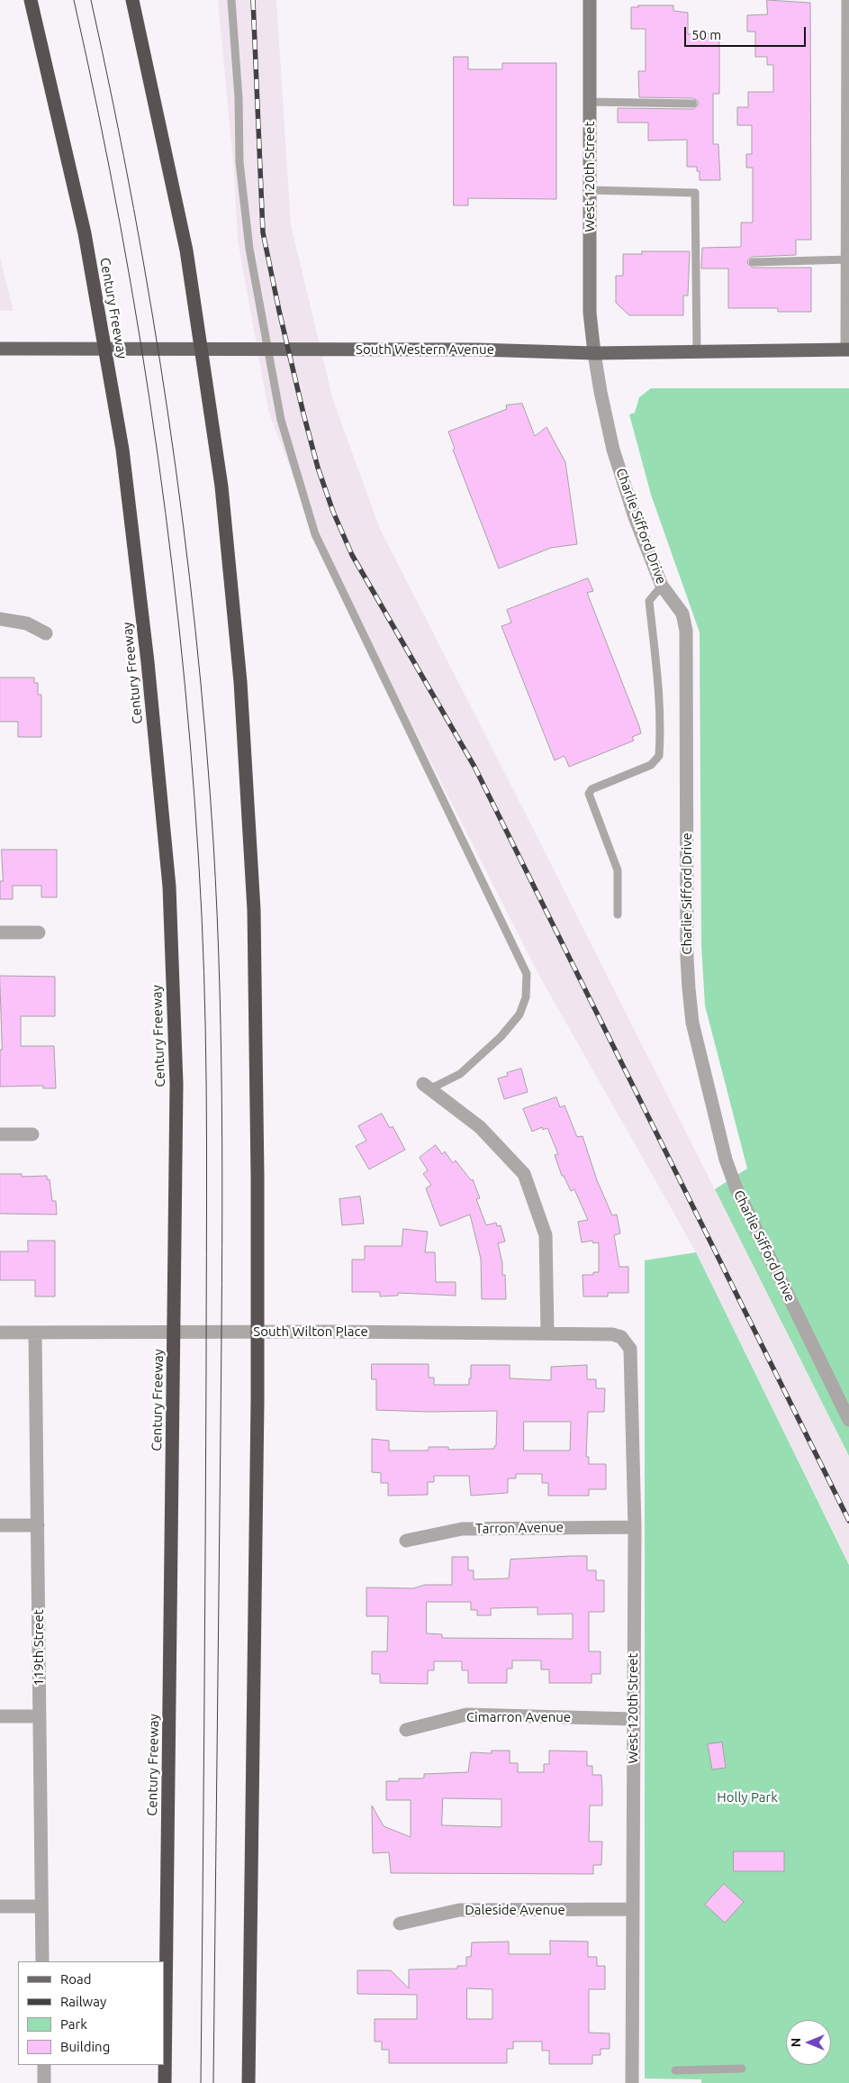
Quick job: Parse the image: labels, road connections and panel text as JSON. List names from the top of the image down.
{
  "streets": {
    "highway": ["Century Freeway"],
    "main road": ["South Western Avenue"],
    "street": [
      "West 120th Street",
      "Charlie Sifford Drive",
      "South Wilton Place",
      "Tarron Avenue",
      "119th Street",
      "Cimarron Avenue",
      "Daleside Avenue"
    ]
  },
  "crossings": [
    ["West 120th Street", "South Western Avenue"],
    ["West 120th Street", "Charlie Sifford Drive"],
    ["West 120th Street", "South Wilton Place"],
    ["West 120th Street", "Tarron Avenue"],
    ["West 120th Street", "Cimarron Avenue"],
    ["West 120th Street", "Daleside Avenue"],
    ["South Western Avenue", "Charlie Sifford Drive"],
    ["South Wilton Place", "119th Street"]
  ],
  "parks": ["Holly Park"],
  "legend": [
    "Road",
    "Railway",
    "Park",
    "Building"
  ],
  "scale_bar": "50 m",
  "north": "left"
}
